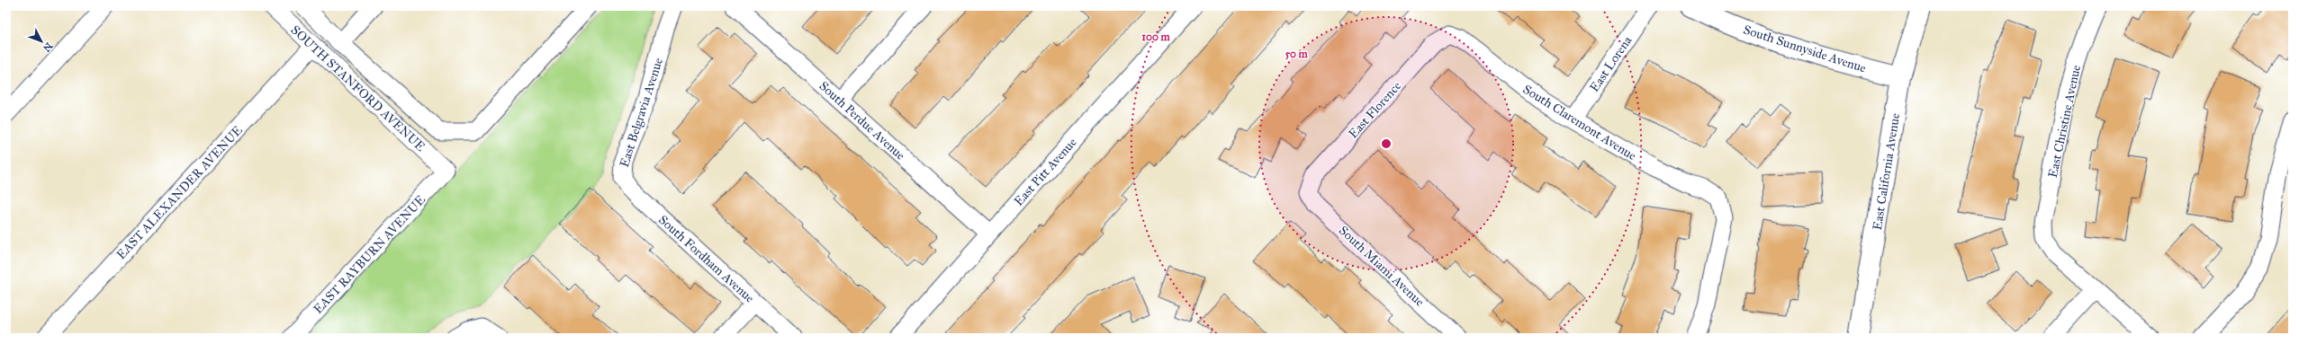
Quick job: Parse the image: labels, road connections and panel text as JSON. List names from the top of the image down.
{
  "streets": {
    "street": [
      "South Sunnyside Avenue",
      "East Lorena",
      "SOUTH STANFORD AVENUE",
      "East Florence",
      "East Belgravia Avenue",
      "South Perdue Avenue",
      "East Christine Avenue",
      "South Claremont Avenue",
      "East Pitt Avenue",
      "East California Avenue",
      "EAST ALEXANDER AVENUE",
      "EAST RAYBURN AVENUE",
      "South Fordham Avenue",
      "South Miami Avenue"
    ]
  },
  "crossings": [
    ["South Sunnyside Avenue", "East California Avenue"],
    ["East Lorena", "South Claremont Avenue"],
    ["SOUTH STANFORD AVENUE", "EAST ALEXANDER AVENUE"],
    ["SOUTH STANFORD AVENUE", "EAST RAYBURN AVENUE"],
    ["East Florence", "South Claremont Avenue"],
    ["East Florence", "South Miami Avenue"],
    ["East Belgravia Avenue", "South Fordham Avenue"],
    ["South Perdue Avenue", "East Pitt Avenue"]
  ],
  "north": "bottom right",
  "rings": ["100 m", "50 m"]
}
